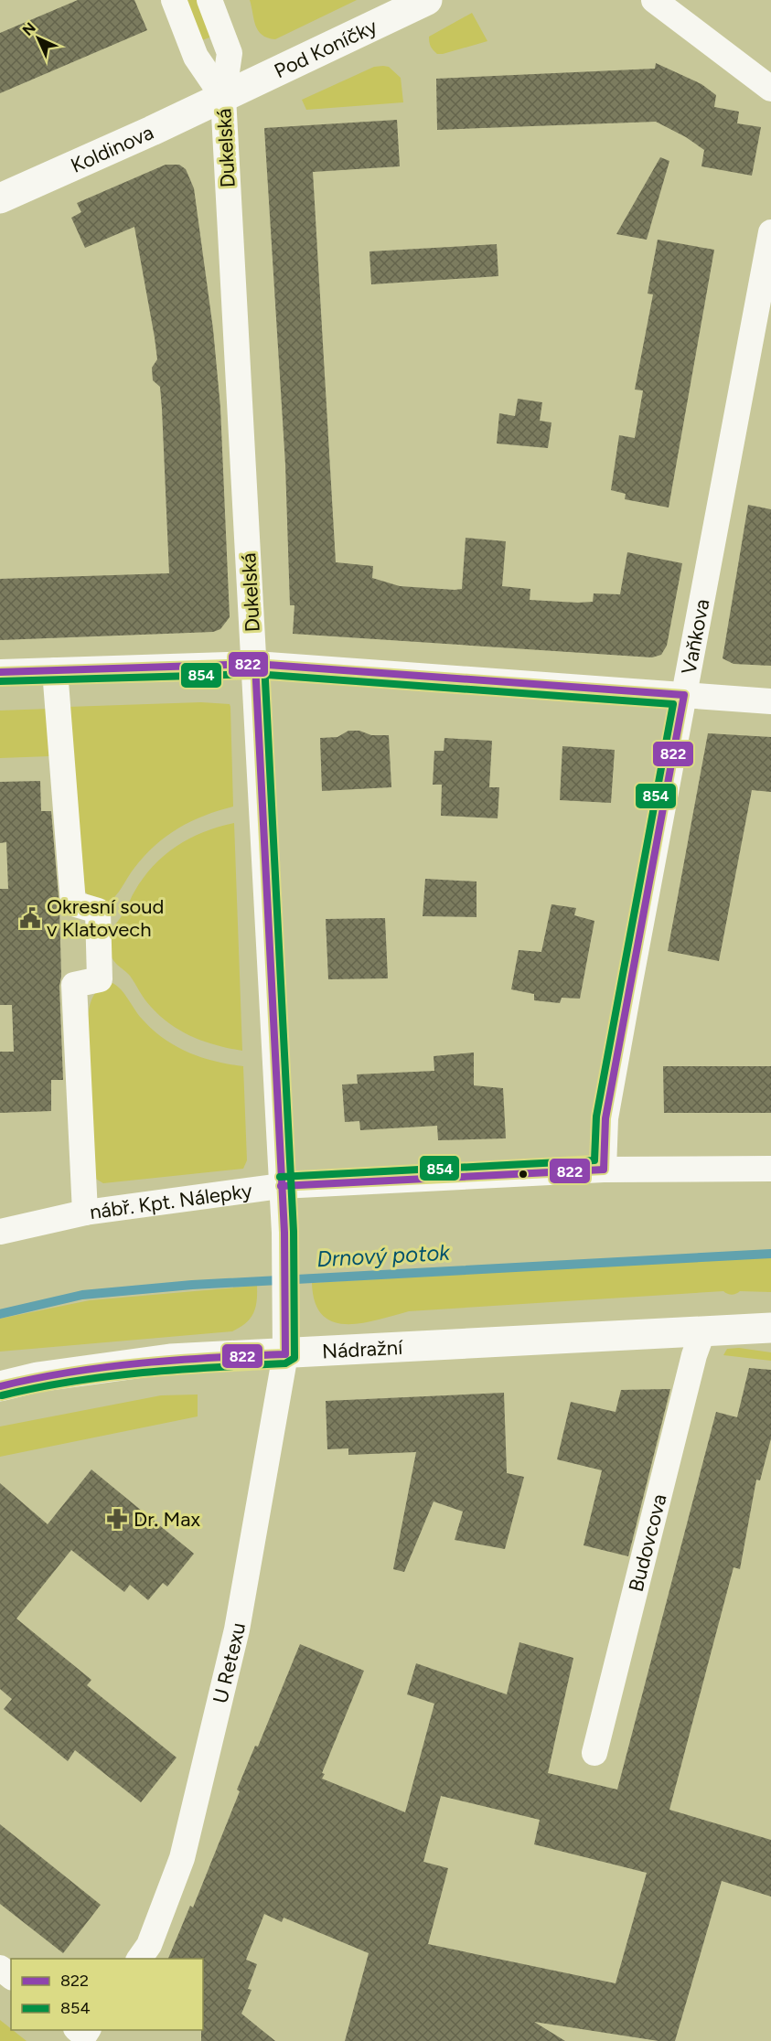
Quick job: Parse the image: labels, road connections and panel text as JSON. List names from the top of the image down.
{
  "streets": {
    "street": [
      "Pod Koníčky",
      "Koldinova",
      "Dukelská",
      "Vaňkova",
      "nábř. Kpt. Nálepky",
      "Nádražní",
      "Budovcova",
      "U Retexu"
    ]
  },
  "crossings": [
    ["Pod Koníčky", "Koldinova"],
    ["Pod Koníčky", "Dukelská"],
    ["Koldinova", "Dukelská"],
    ["Dukelská", "nábř. Kpt. Nálepky"],
    ["Dukelská", "U Retexu"],
    ["Vaňkova", "nábř. Kpt. Nálepky"],
    ["Nádražní", "Budovcova"],
    ["Nádražní", "U Retexu"]
  ],
  "water": ["Drnový potok"],
  "places": {
    "public building": ["Okresní soud v Klatovech"],
    "pharmacy": ["Dr. Max"]
  },
  "lines": ["transit line 854", "transit line 822"],
  "legend": ["822", "854"],
  "north": "top left"
}
